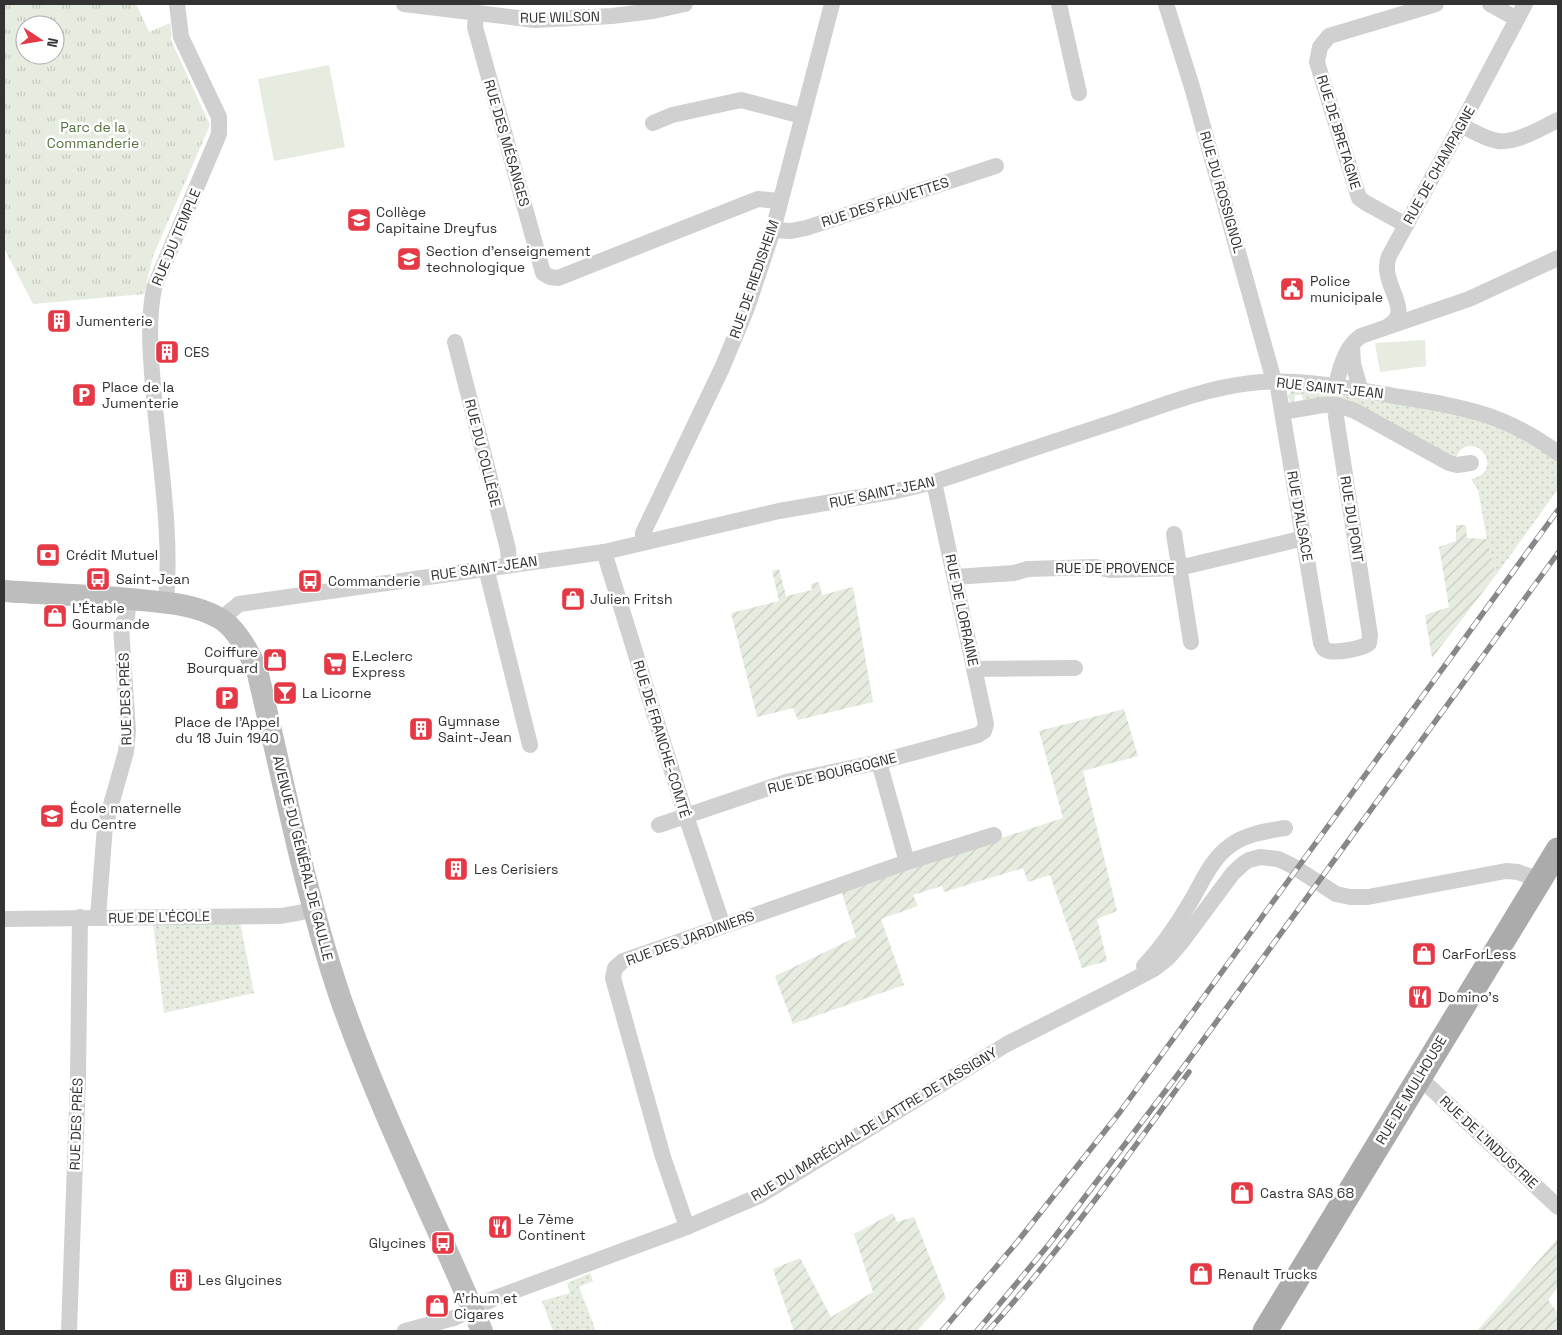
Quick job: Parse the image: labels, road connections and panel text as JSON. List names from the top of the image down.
{
  "streets": {
    "main road": ["AVENUE DU GÉNÉRAL DE GAULLE", "RUE DE MULHOUSE"],
    "street": [
      "RUE WILSON",
      "RUE DE BRETAGNE",
      "RUE DES MÉSANGES",
      "RUE DE CHAMPAGNE",
      "RUE DU ROSSIGNOL",
      "RUE DES FAUVETTES",
      "RUE DU TEMPLE",
      "RUE DE RIEDISHEIM",
      "RUE SAINT-JEAN",
      "RUE DU COLLÈGE",
      "RUE D'ALSACE",
      "RUE DU PONT",
      "RUE DE PROVENCE",
      "RUE DE LORRAINE",
      "RUE DES PRÉS",
      "RUE DE FRANCHE-COMTÉ",
      "RUE DE BOURGOGNE",
      "RUE DE L'ÉCOLE",
      "RUE DES JARDINIERS",
      "RUE DU MARÉCHAL DE LATTRE DE TASSIGNY",
      "RUE DE L'INDUSTRIE"
    ]
  },
  "crossings": [
    ["RUE WILSON", "RUE DES MÉSANGES"],
    ["RUE DE BRETAGNE", "RUE DE CHAMPAGNE"],
    ["RUE DES MÉSANGES", "RUE DE RIEDISHEIM"],
    ["RUE DU ROSSIGNOL", "RUE SAINT-JEAN"],
    ["RUE DU ROSSIGNOL", "RUE D'ALSACE"],
    ["RUE DES FAUVETTES", "RUE DE RIEDISHEIM"],
    ["RUE DU TEMPLE", "AVENUE DU GÉNÉRAL DE GAULLE"],
    ["RUE DE RIEDISHEIM", "RUE SAINT-JEAN"],
    ["RUE SAINT-JEAN", "RUE DU COLLÈGE"],
    ["RUE SAINT-JEAN", "RUE D'ALSACE"],
    ["RUE SAINT-JEAN", "RUE DU PONT"],
    ["RUE SAINT-JEAN", "RUE DE LORRAINE"],
    ["RUE SAINT-JEAN", "RUE DE FRANCHE-COMTÉ"],
    ["RUE SAINT-JEAN", "AVENUE DU GÉNÉRAL DE GAULLE"],
    ["RUE D'ALSACE", "RUE DU PONT"],
    ["RUE D'ALSACE", "RUE DE PROVENCE"],
    ["RUE DE PROVENCE", "RUE DE LORRAINE"],
    ["RUE DE LORRAINE", "RUE DE BOURGOGNE"],
    ["RUE DES PRÉS", "AVENUE DU GÉNÉRAL DE GAULLE"],
    ["RUE DES PRÉS", "RUE DE L'ÉCOLE"],
    ["RUE DE FRANCHE-COMTÉ", "RUE DE BOURGOGNE"],
    ["RUE DE FRANCHE-COMTÉ", "RUE DES JARDINIERS"],
    ["AVENUE DU GÉNÉRAL DE GAULLE", "RUE DE L'ÉCOLE"],
    ["AVENUE DU GÉNÉRAL DE GAULLE", "RUE DU MARÉCHAL DE LATTRE DE TASSIGNY"],
    ["RUE DES JARDINIERS", "RUE DU MARÉCHAL DE LATTRE DE TASSIGNY"],
    ["RUE DE MULHOUSE", "RUE DU MARÉCHAL DE LATTRE DE TASSIGNY"],
    ["RUE DE MULHOUSE", "RUE DE L'INDUSTRIE"]
  ],
  "parks": ["Parc de la Commanderie"],
  "places": {
    "school or university": ["Collège Capitaine Dreyfus", "Section d'enseignement technologique", "École maternelle du Centre"],
    "public building": ["Police municipale"],
    "building": [
      "Jumenterie",
      "CES",
      "Gymnase Saint-Jean",
      "Les Cerisiers",
      "Les Glycines"
    ],
    "parking": ["Place de la Jumenterie", "Place de l'Appel du 18 Juin 1940"],
    "bank": ["Crédit Mutuel"],
    "bus stop": ["Saint-Jean", "Commanderie", "Glycines"],
    "shop": [
      "Julien Fritsh",
      "L'Étable Gourmande",
      "Coiffure Bourquard",
      "CarForLess",
      "Castra SAS 68",
      "Renault Trucks",
      "A'rhum et Cigares"
    ],
    "supermarket": ["E.Leclerc Express"],
    "bar": ["La Licorne"],
    "restaurant": ["Domino's", "Le 7ème Continent"]
  },
  "north": "right"
}
